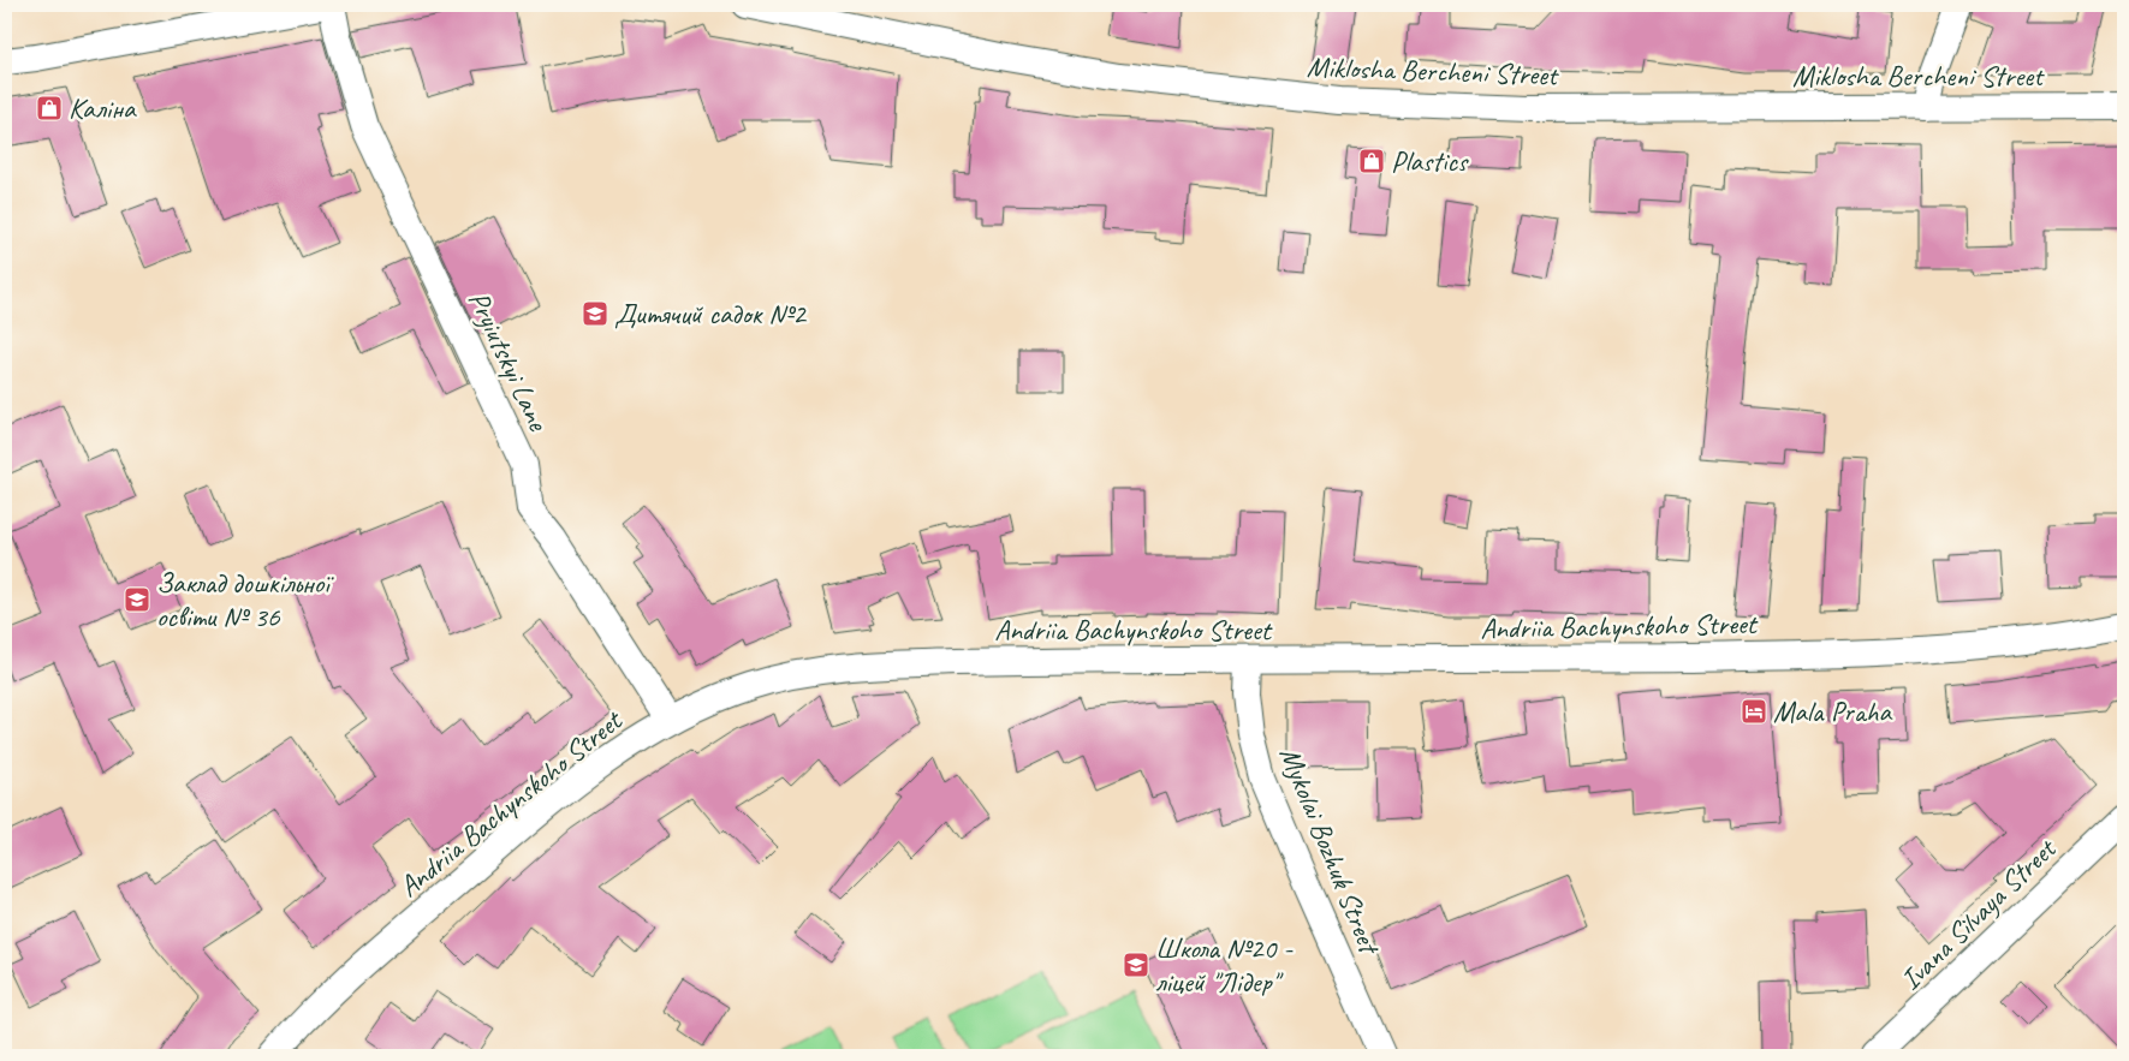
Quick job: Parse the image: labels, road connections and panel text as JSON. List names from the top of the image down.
{
  "streets": {
    "street": [
      "Miklosha Bercheni Street",
      "Pryiutskyi Lane",
      "Andriia Bachynskoho Street",
      "Mykolai Bozhuk Street",
      "Ivana Silvaya Street"
    ]
  },
  "crossings": [
    ["Pryiutskyi Lane", "Andriia Bachynskoho Street"],
    ["Andriia Bachynskoho Street", "Mykolai Bozhuk Street"]
  ],
  "places": {
    "shop": ["Калiна", "Plastics"],
    "school or university": ["Дитячий садок №2", "Заклад дошкільної освіти № 36", "Школа №20 - ліцей \"Лідер\""],
    "hotel": ["Mala Praha"]
  }
}
